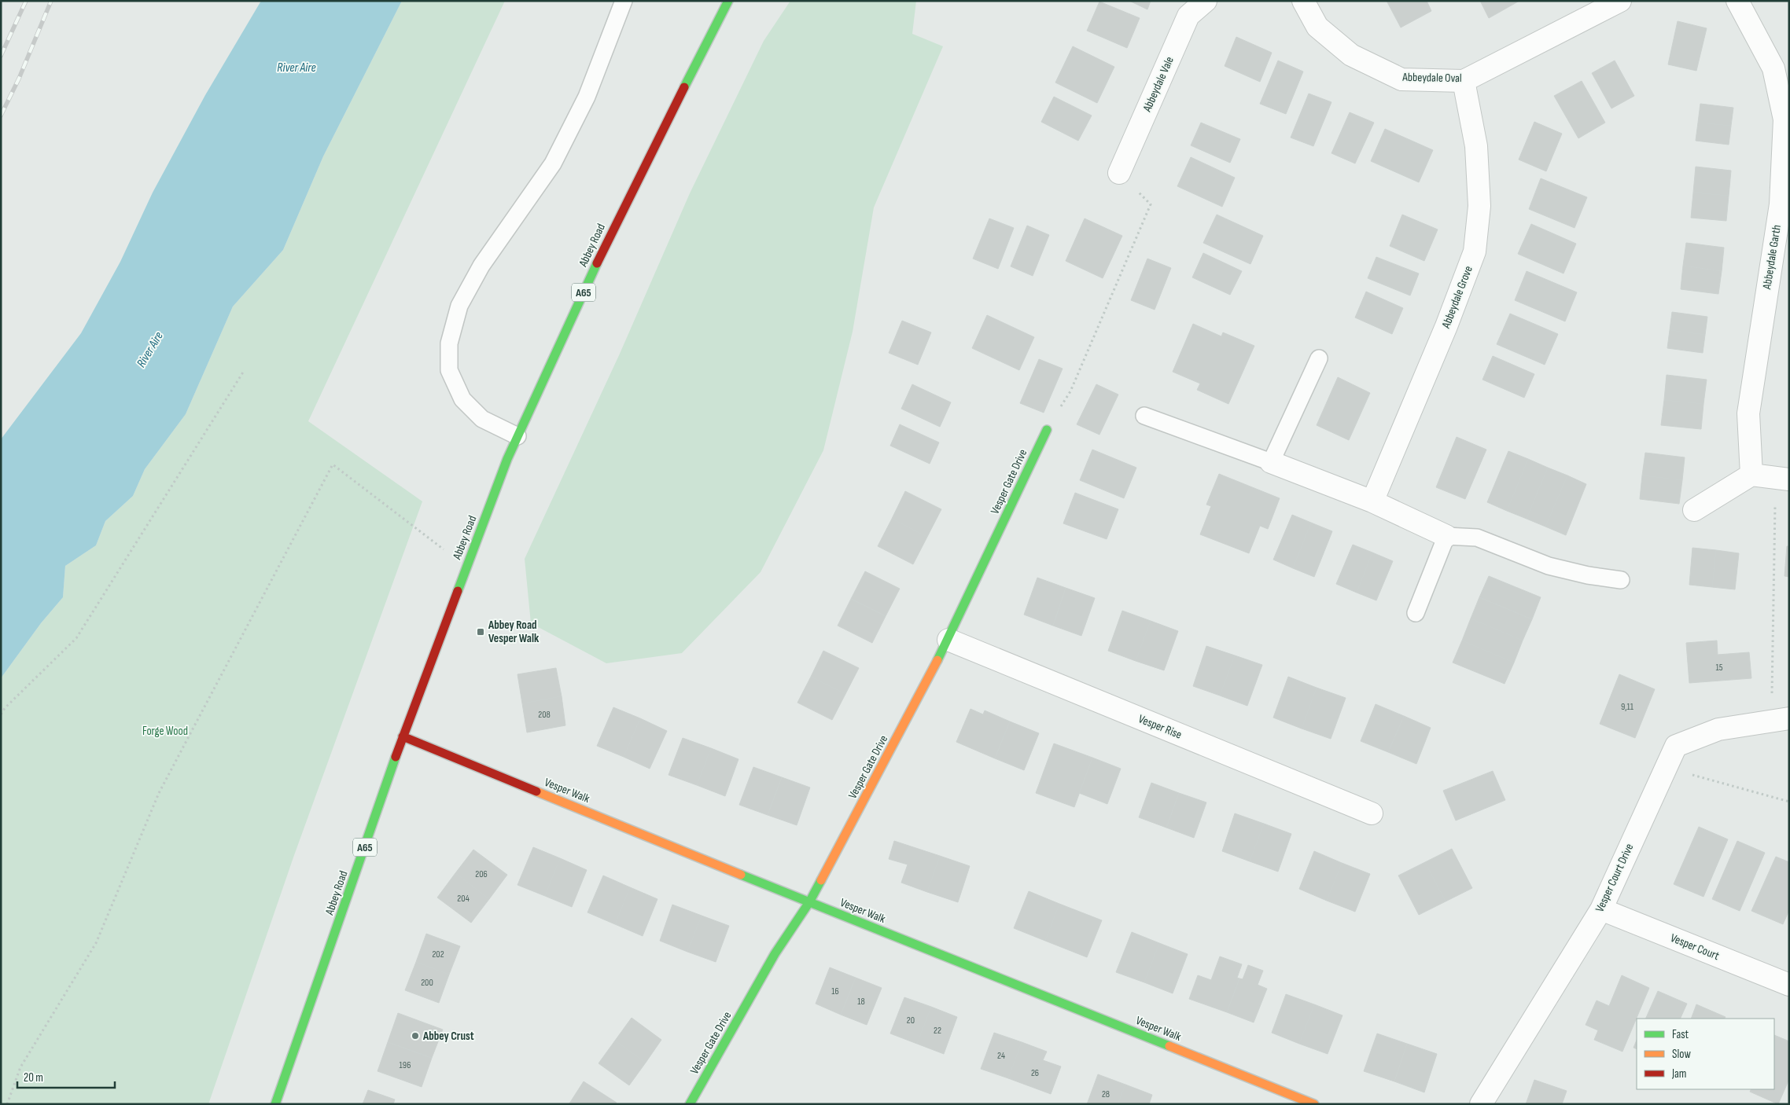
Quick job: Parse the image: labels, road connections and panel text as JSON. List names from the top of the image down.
{
  "streets": {
    "street": [
      "Abbeydale Oval",
      "Abbeydale Vale",
      "Abbey Road",
      "Abbeydale Garth",
      "A65",
      "Abbeydale Grove",
      "Vesper Gate Drive",
      "Vesper Rise",
      "Vesper Walk",
      "Vesper Court Drive",
      "Vesper Court"
    ]
  },
  "crossings": [
    ["Abbeydale Oval", "Abbeydale Grove"],
    ["Abbey Road", "Vesper Walk"],
    ["Vesper Gate Drive", "Vesper Rise"],
    ["Vesper Gate Drive", "Vesper Walk"],
    ["Vesper Court Drive", "Vesper Court"]
  ],
  "water": ["River Aire"],
  "parks": ["Forge Wood"],
  "places": {
    "transit": ["Abbey Road Vesper Walk"],
    "other": ["Abbey Crust"]
  },
  "house_numbers": [
    "15",
    "9,11",
    "208",
    "206",
    "204",
    "202",
    "200",
    "16",
    "18",
    "20",
    "22",
    "24",
    "196",
    "26",
    "28"
  ],
  "legend": ["Fast", "Slow", "Jam"],
  "scale_bar": "20 m"
}
